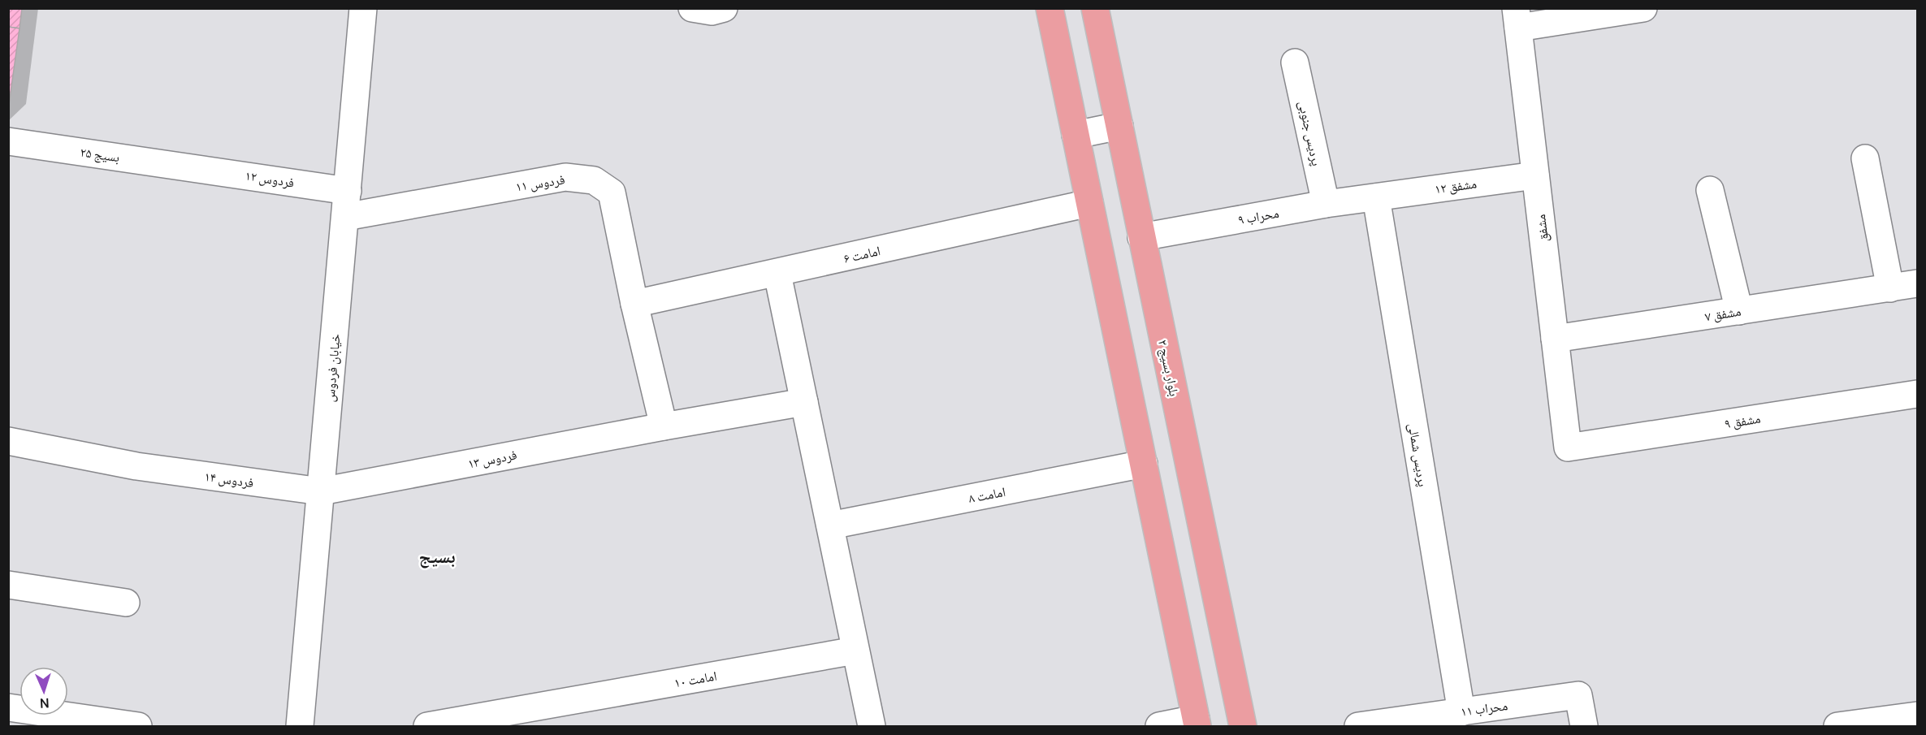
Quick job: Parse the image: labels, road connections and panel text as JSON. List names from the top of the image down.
{
  "streets": {
    "main road": ["بلوار بسیج ۲"],
    "street": [
      "پردیس جنوبی",
      "۲۵ بسیج",
      "فردوس ۱۲",
      "فردوس ۱۱",
      "مشفق ۱۲",
      "محراب ۹",
      "مشفق",
      "امامت ۶",
      "مشفق ۷",
      "خیابان فردوس",
      "مشفق ۹",
      "پردیس شمالی",
      "فردوس ۱۳",
      "فردوس ۱۴",
      "امامت ۸",
      "امامت ۱۰",
      "محراب ۱۱"
    ]
  },
  "crossings": [
    ["پردیس جنوبی", "محراب ۹"],
    ["۲۵ بسیج", "فردوس ۱۲"],
    ["فردوس ۱۲", "خیابان فردوس"],
    ["فردوس ۱۱", "امامت ۶"],
    ["فردوس ۱۱", "خیابان فردوس"],
    ["فردوس ۱۱", "فردوس ۱۳"],
    ["مشفق ۱۲", "محراب ۹"],
    ["مشفق ۱۲", "مشفق"],
    ["مشفق ۱۲", "پردیس شمالی"],
    ["محراب ۹", "بلوار بسیج ۲"],
    ["محراب ۹", "پردیس شمالی"],
    ["مشفق", "مشفق ۷"],
    ["مشفق", "مشفق ۹"],
    ["خیابان فردوس", "فردوس ۱۳"],
    ["خیابان فردوس", "فردوس ۱۴"],
    ["پردیس شمالی", "محراب ۱۱"],
    ["فردوس ۱۳", "فردوس ۱۴"]
  ],
  "districts": ["بسیج"],
  "north": "bottom"
}
